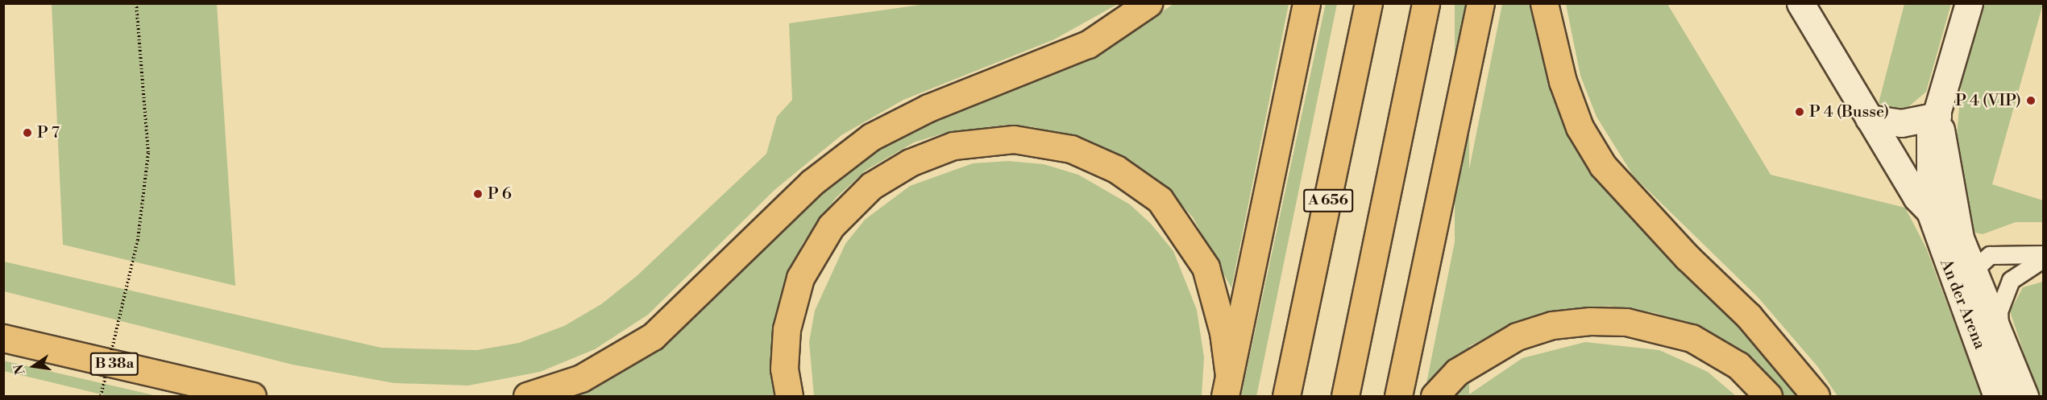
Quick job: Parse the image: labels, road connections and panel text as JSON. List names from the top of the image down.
{
  "streets": {
    "highway": ["A 656", "B 38a"],
    "street": ["An der Arena"]
  },
  "places": [
    "P 4 (VIP)",
    "P 4 (Busse)",
    "P 7",
    "P 6"
  ],
  "north": "left"
}
